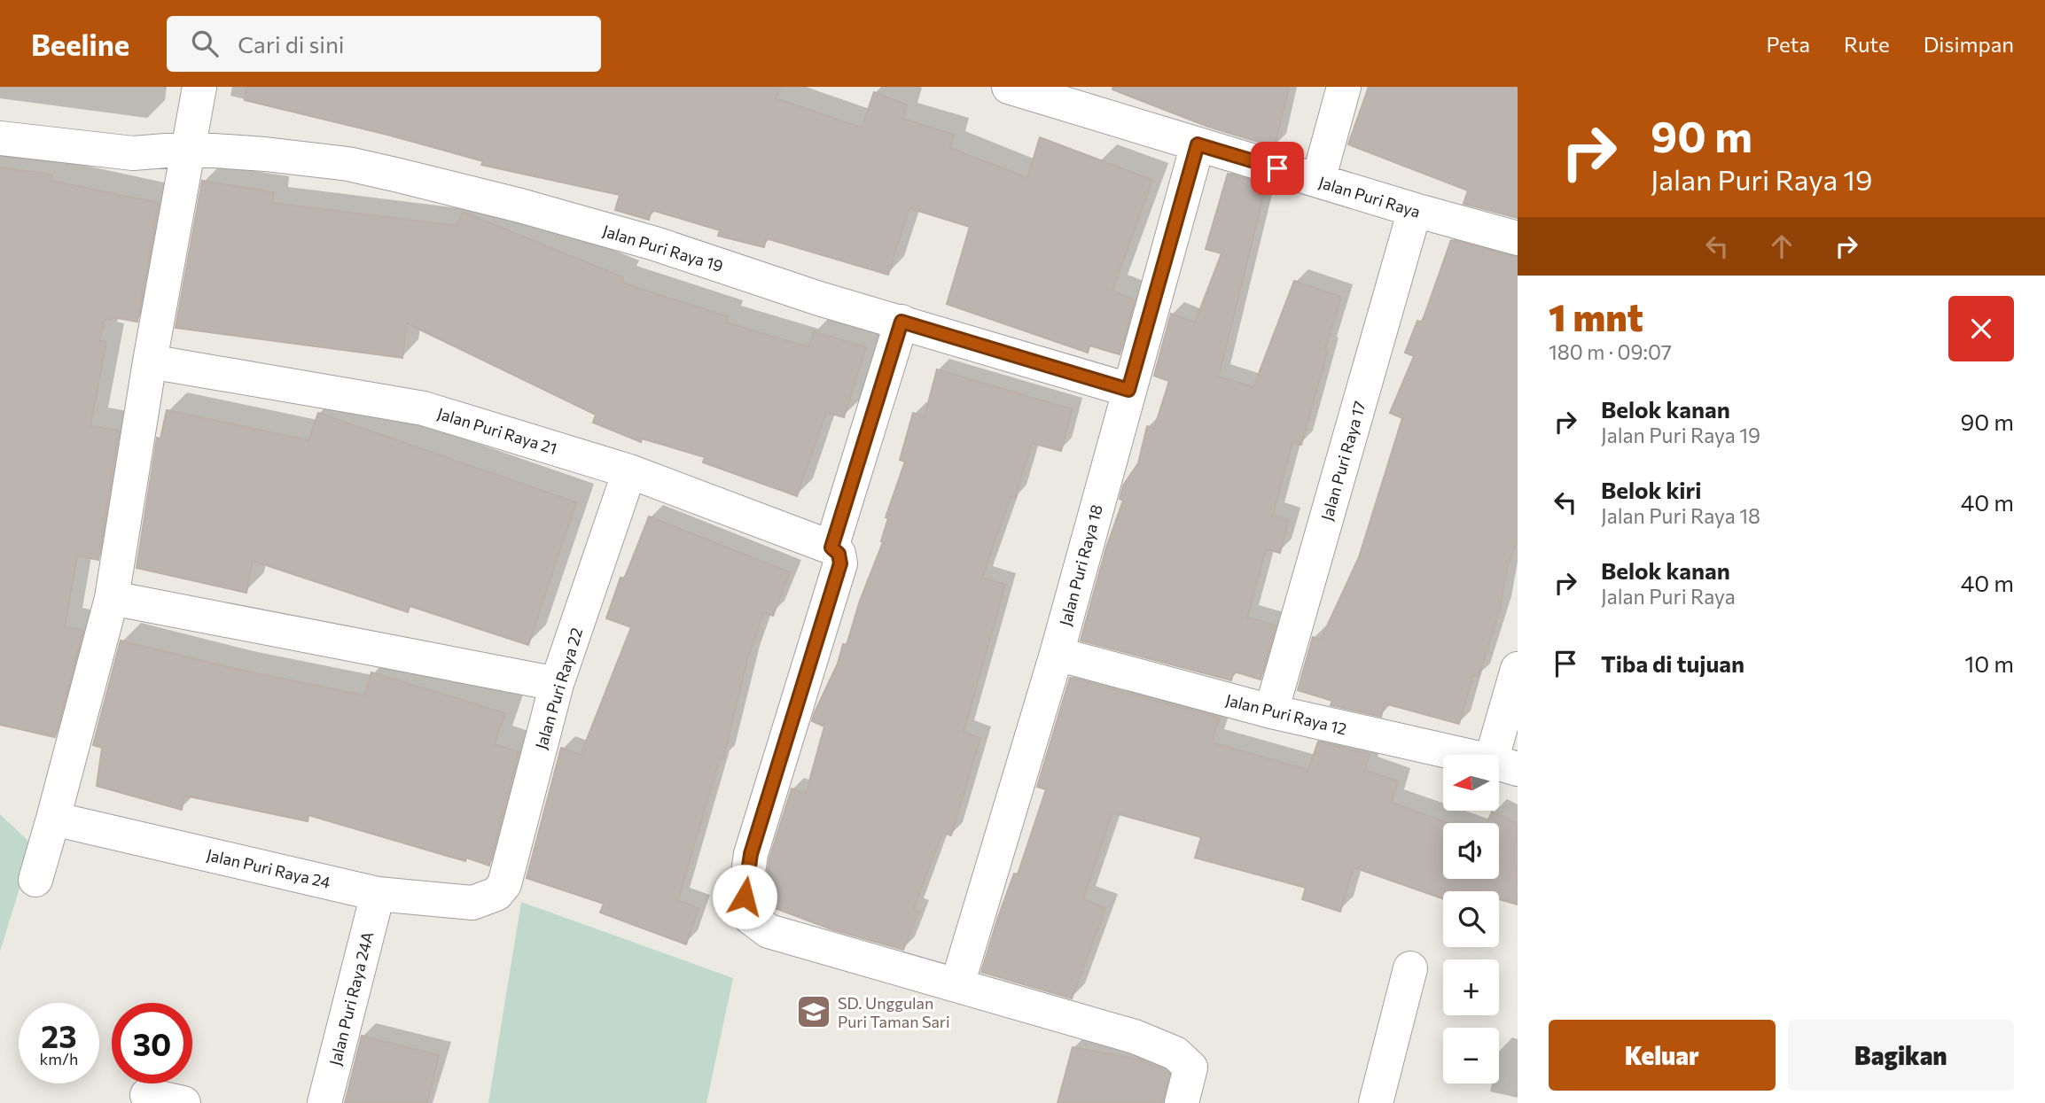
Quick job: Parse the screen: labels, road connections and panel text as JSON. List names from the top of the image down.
{
  "streets": {
    "street": [
      "Jalan Puri Raya",
      "Jalan Puri Raya 19",
      "Jalan Puri Raya 21",
      "Jalan Puri Raya 17",
      "Jalan Puri Raya 18",
      "Jalan Puri Raya 22",
      "Jalan Puri Raya 12",
      "Jalan Puri Raya 24",
      "Jalan Puri Raya 24A"
    ]
  },
  "crossings": [
    ["Jalan Puri Raya", "Jalan Puri Raya 17"],
    ["Jalan Puri Raya", "Jalan Puri Raya 18"],
    ["Jalan Puri Raya 19", "Jalan Puri Raya 18"],
    ["Jalan Puri Raya 21", "Jalan Puri Raya 22"],
    ["Jalan Puri Raya 17", "Jalan Puri Raya 12"],
    ["Jalan Puri Raya 18", "Jalan Puri Raya 12"],
    ["Jalan Puri Raya 22", "Jalan Puri Raya 24"],
    ["Jalan Puri Raya 24", "Jalan Puri Raya 24A"]
  ],
  "places": {
    "school or university": ["SD. Unggulan Puri Taman Sari"]
  },
  "north": "left",
  "page": {
    "header": "Beeline",
    "search": "Cari di sini",
    "nav": ["Peta", "Rute", "Disimpan"],
    "turn": ["90 m", "Jalan Puri Raya 19"],
    "heading": ["1 mnt", "180 m · 09:07"],
    "list": [
      {
        "name": "Belok kanan",
        "note": "Jalan Puri Raya 19",
        "value": "90 m"
      },
      {
        "name": "Belok kiri",
        "note": "Jalan Puri Raya 18",
        "value": "40 m"
      },
      {
        "name": "Belok kanan",
        "note": "Jalan Puri Raya",
        "value": "40 m"
      },
      {
        "name": "Tiba di tujuan",
        "value": "10 m"
      }
    ],
    "map_buttons": ["+", "−"],
    "speed": "23 km/h",
    "limit": "30",
    "buttons": ["Keluar", "Bagikan"]
  }
}
